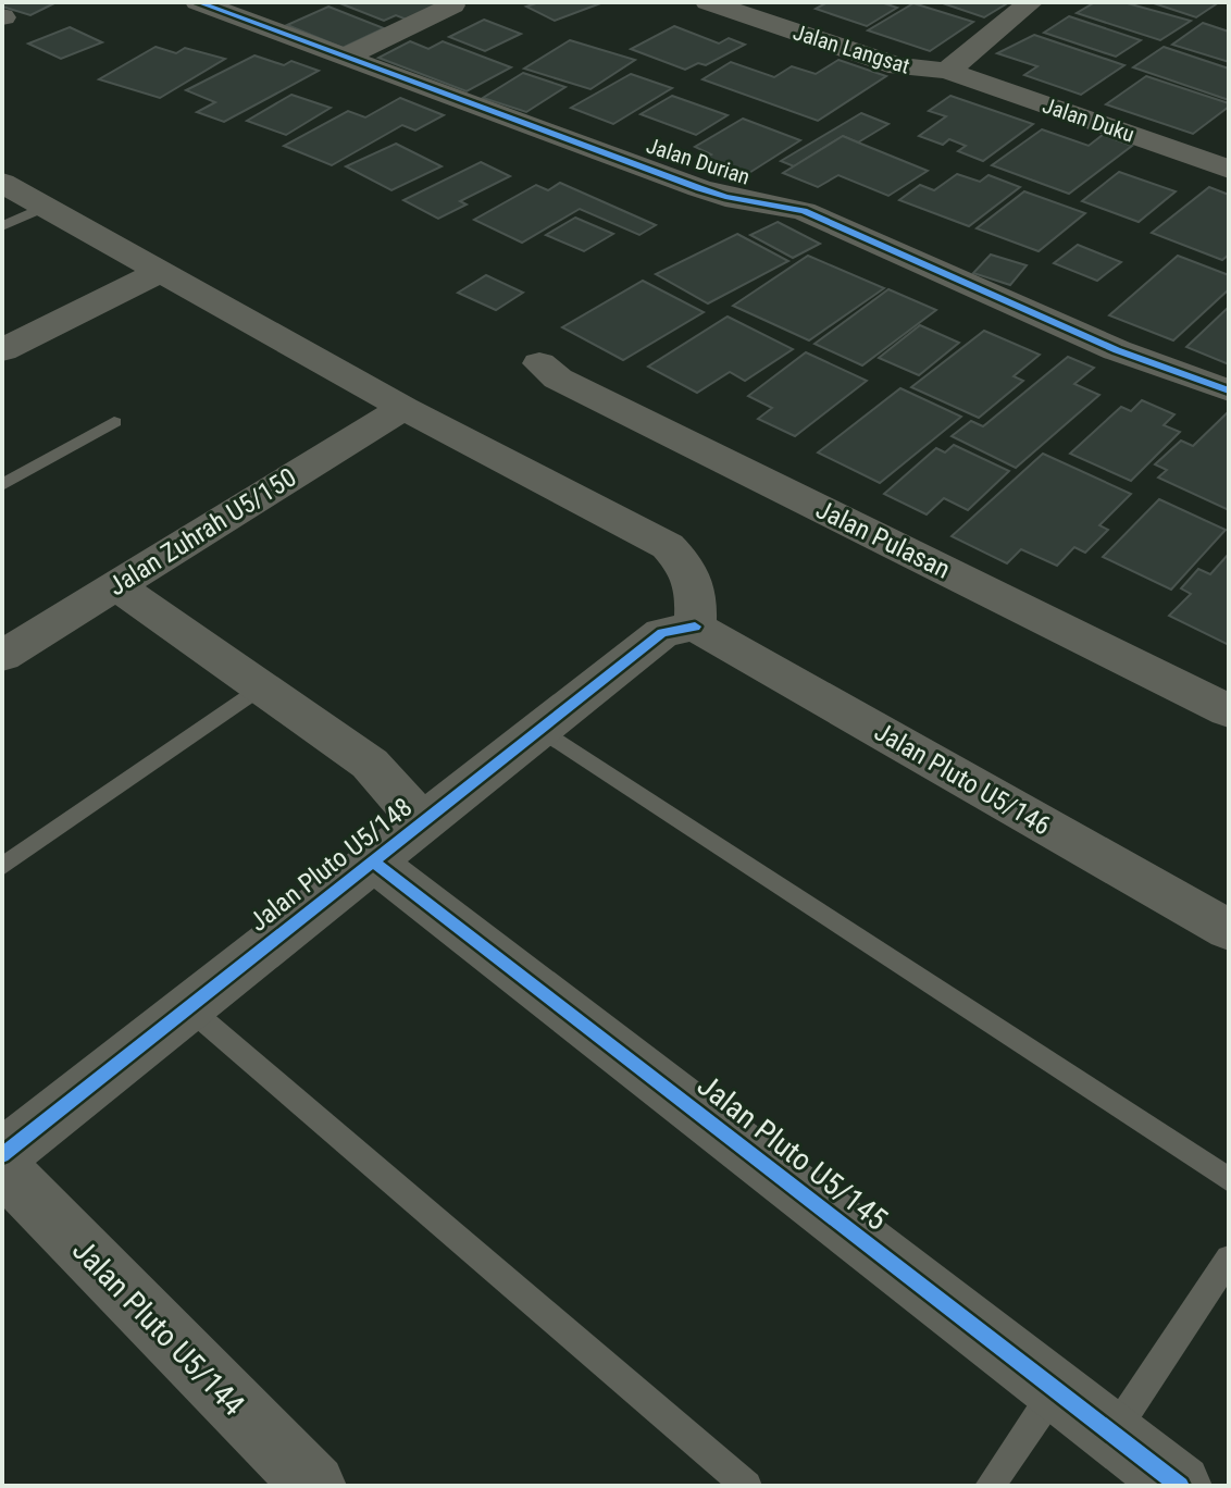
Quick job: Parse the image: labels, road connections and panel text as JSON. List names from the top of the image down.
{
  "streets": {
    "street": [
      "Jalan Langsat",
      "Jalan Duku",
      "Jalan Durian",
      "Jalan Zuhrah U5/150",
      "Jalan Pulasan",
      "Jalan Pluto U5/146",
      "Jalan Pluto U5/148",
      "Jalan Pluto U5/145",
      "Jalan Pluto U5/144"
    ]
  },
  "crossings": [
    ["Jalan Langsat", "Jalan Duku"],
    ["Jalan Pluto U5/146", "Jalan Pluto U5/148"],
    ["Jalan Pluto U5/148", "Jalan Pluto U5/145"]
  ]
}
